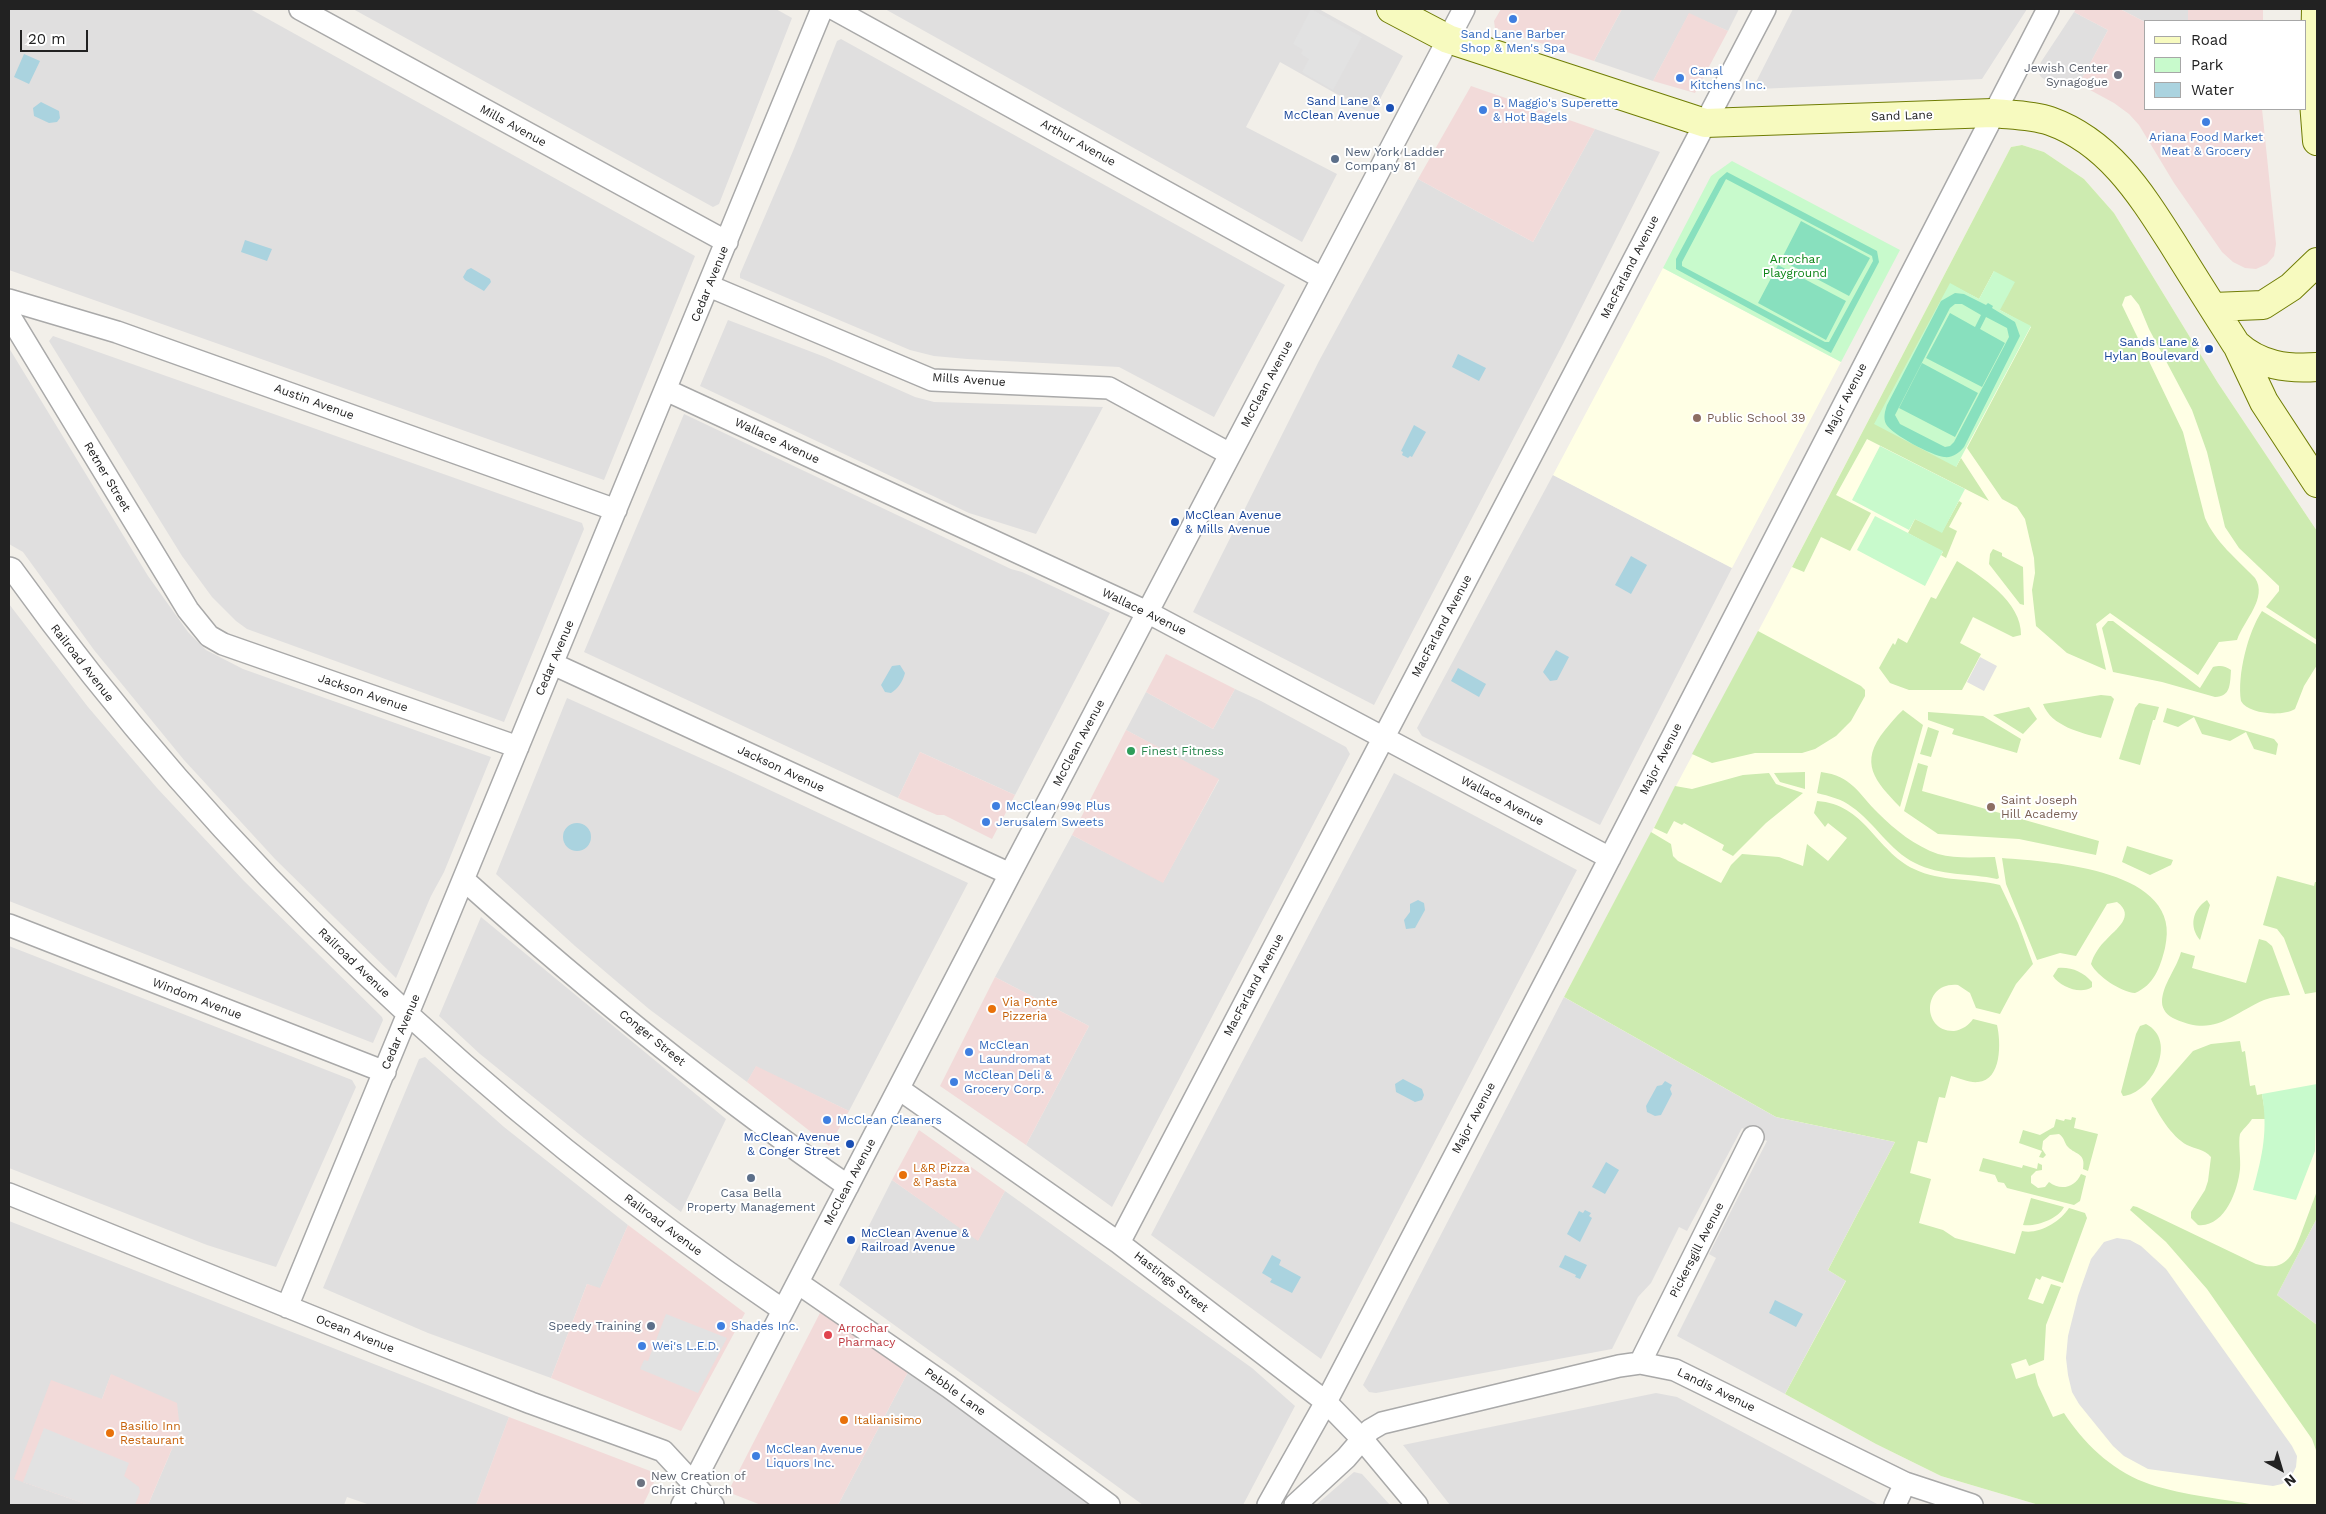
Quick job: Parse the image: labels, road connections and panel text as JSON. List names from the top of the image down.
{
  "streets": {
    "street": [
      "Sand Lane",
      "Mills Avenue",
      "Arthur Avenue",
      "MacFarland Avenue",
      "Cedar Avenue",
      "McClean Avenue",
      "Major Avenue",
      "Austin Avenue",
      "Wallace Avenue",
      "Retner Street",
      "Railroad Avenue",
      "Jackson Avenue",
      "Windom Avenue",
      "Conger Street",
      "Pickersgill Avenue",
      "Hastings Street",
      "Ocean Avenue",
      "Landis Avenue",
      "Pebble Lane"
    ]
  },
  "crossings": [
    ["Sand Lane", "MacFarland Avenue"],
    ["Sand Lane", "McClean Avenue"],
    ["Sand Lane", "Major Avenue"],
    ["Mills Avenue", "Cedar Avenue"],
    ["Mills Avenue", "McClean Avenue"],
    ["Arthur Avenue", "McClean Avenue"],
    ["MacFarland Avenue", "Wallace Avenue"],
    ["MacFarland Avenue", "Hastings Street"],
    ["Cedar Avenue", "Austin Avenue"],
    ["Cedar Avenue", "Wallace Avenue"],
    ["Cedar Avenue", "Railroad Avenue"],
    ["Cedar Avenue", "Jackson Avenue"],
    ["Cedar Avenue", "Windom Avenue"],
    ["Cedar Avenue", "Conger Street"],
    ["Cedar Avenue", "Ocean Avenue"],
    ["McClean Avenue", "Wallace Avenue"],
    ["McClean Avenue", "Railroad Avenue"],
    ["McClean Avenue", "Jackson Avenue"],
    ["McClean Avenue", "Conger Street"],
    ["McClean Avenue", "Hastings Street"],
    ["McClean Avenue", "Ocean Avenue"],
    ["McClean Avenue", "Pebble Lane"],
    ["Major Avenue", "Wallace Avenue"],
    ["Major Avenue", "Hastings Street"],
    ["Retner Street", "Jackson Avenue"],
    ["Pickersgill Avenue", "Landis Avenue"],
    ["Hastings Street", "Landis Avenue"]
  ],
  "parks": ["Arrochar Playground"],
  "places": [
    "Sand Lane Barber Shop & Men's Spa",
    "Jewish Center Synagogue",
    "Canal Kitchens Inc.",
    "Sand Lane & McClean Avenue",
    "B. Maggio's Superette & Hot Bagels",
    "Ariana Food Market Meat & Grocery",
    "New York Ladder Company 81",
    "Sands Lane & Hylan Boulevard",
    "Public School 39",
    "McClean Avenue & Mills Avenue",
    "Finest Fitness",
    "McClean 99¢ Plus",
    "Saint Joseph Hill Academy",
    "Jerusalem Sweets",
    "Via Ponte Pizzeria",
    "McClean Laundromat",
    "McClean Deli & Grocery Corp.",
    "McClean Cleaners",
    "McClean Avenue & Conger Street",
    "L&R Pizza & Pasta",
    "Casa Bella Property Management",
    "McClean Avenue & Railroad Avenue",
    "Speedy Training",
    "Shades Inc.",
    "Arrochar Pharmacy",
    "Wei's L.E.D.",
    "Italianisimo",
    "Basilio Inn Restaurant",
    "McClean Avenue Liquors Inc.",
    "New Creation of Christ Church"
  ],
  "legend": ["Road", "Park", "Water"],
  "scale_bar": "20 m",
  "north": "bottom right"
}
